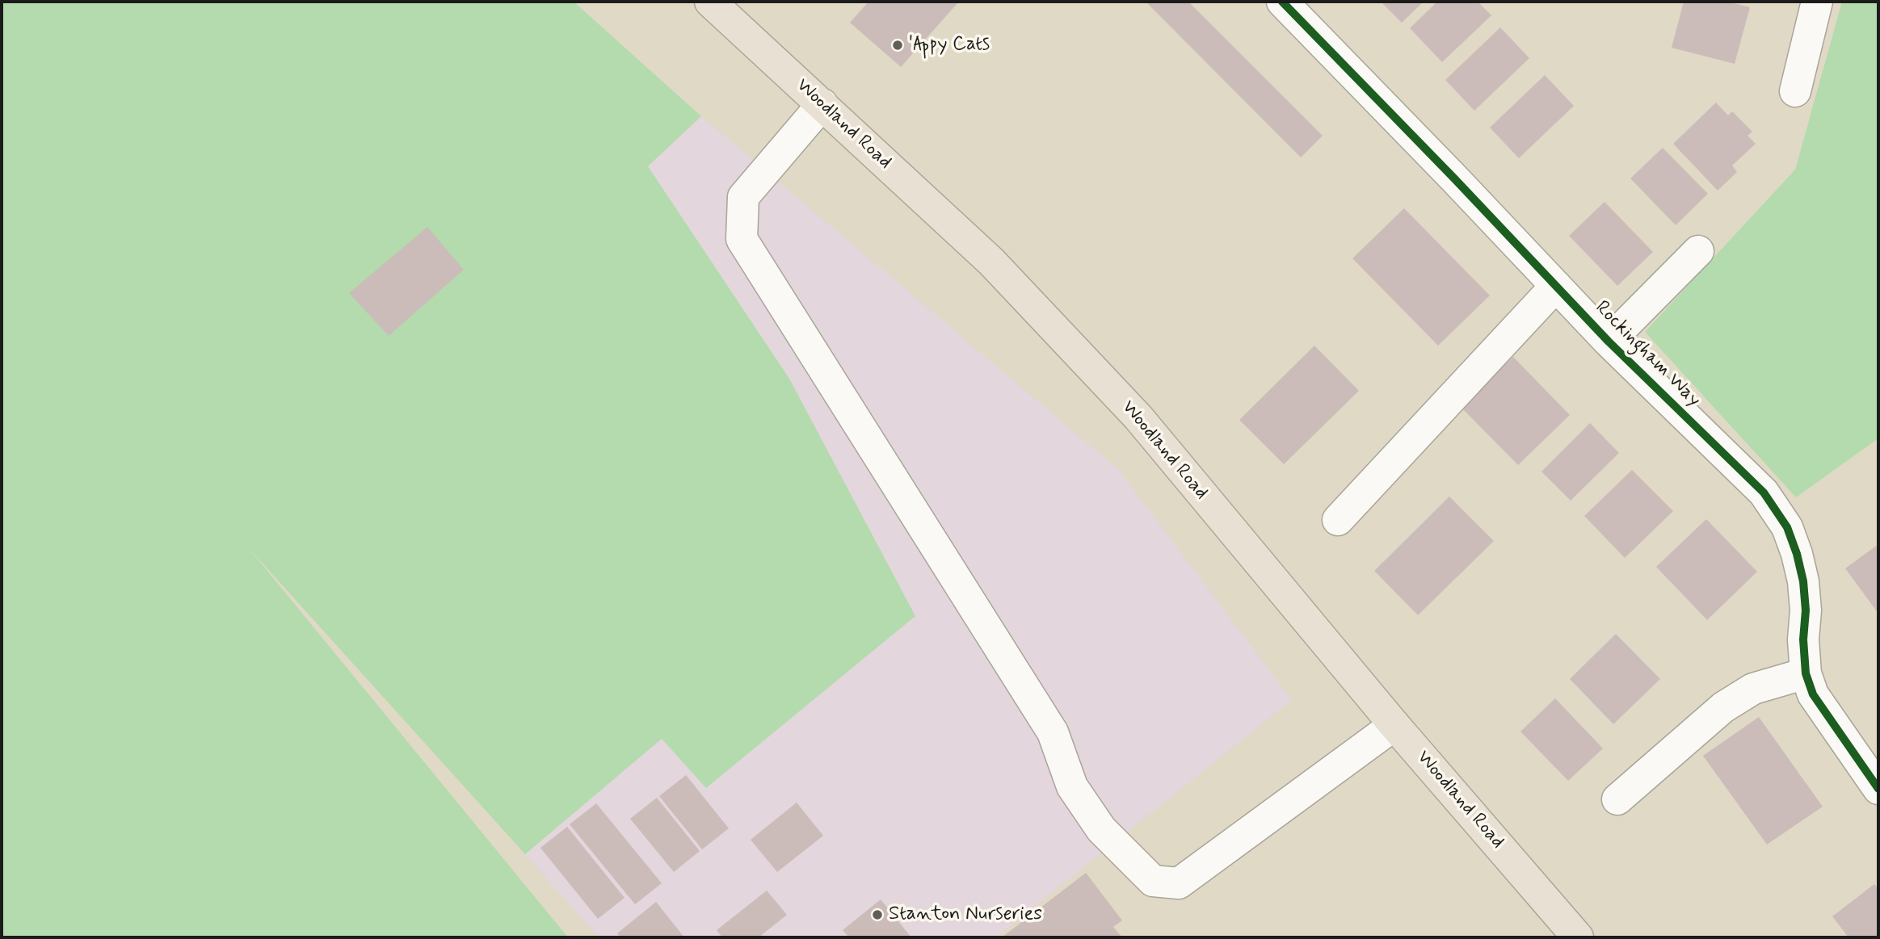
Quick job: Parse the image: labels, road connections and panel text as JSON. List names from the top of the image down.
{
  "streets": {
    "highway": ["Woodland Road"],
    "street": ["Rockingham Way"]
  },
  "places": ["'Appy Cats", "Stanton Nurseries"]
}
